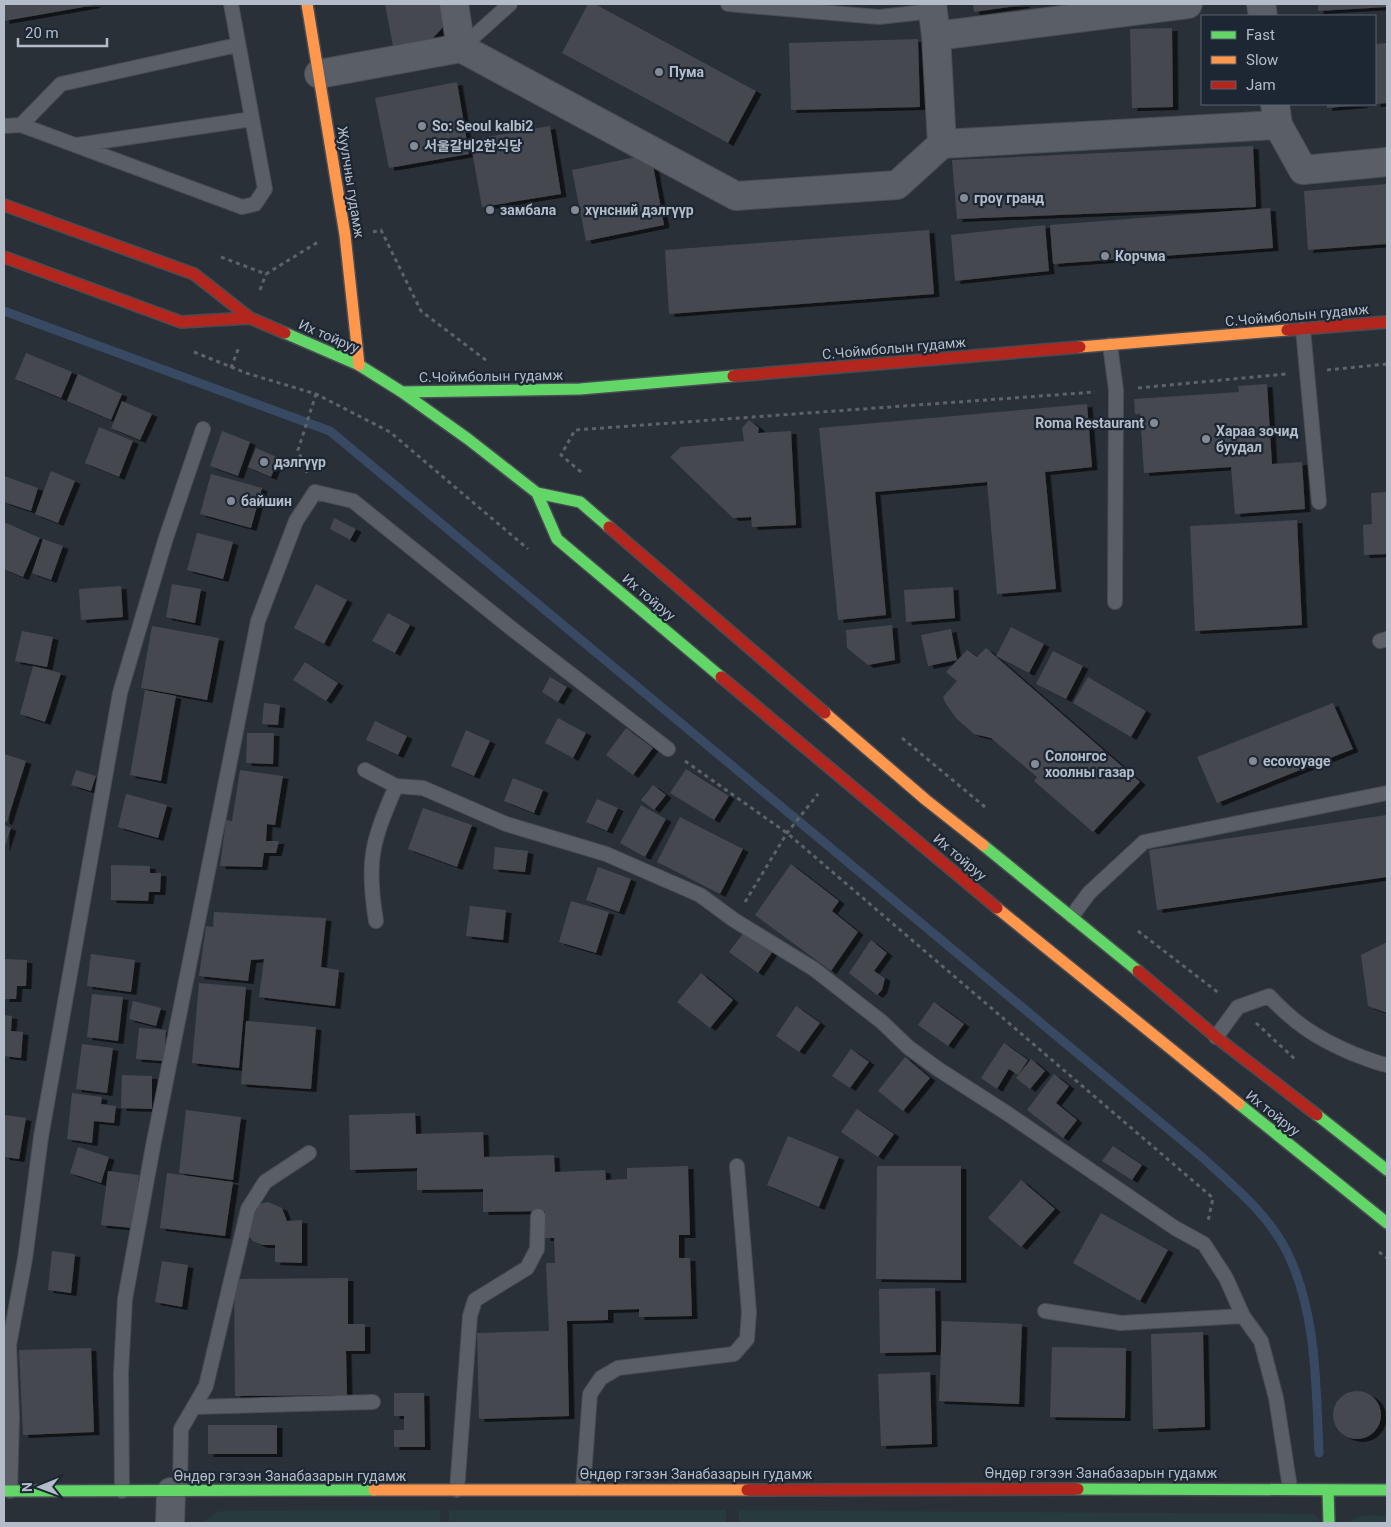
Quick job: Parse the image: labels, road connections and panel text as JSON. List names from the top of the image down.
{
  "streets": {
    "main road": [
      "Жуулчны гудамж",
      "С.Чоймболын гудамж",
      "Их тойруу",
      "Өндөр гэгээн Занабазарын гудамж"
    ]
  },
  "crossings": [
    ["Жуулчны гудамж", "Их тойруу"],
    ["С.Чоймболын гудамж", "Их тойруу"]
  ],
  "places": [
    "Пума",
    "So: Seoul kalbi2",
    "서울갈비2한식당",
    "гроү гранд",
    "замбала",
    "хүнсний дэлгүүр",
    "Корчма",
    "Roma Restaurant",
    "Хараа зочид буудал",
    "дэлгүүр",
    "байшин",
    "ecovoyage",
    "Солонгос хоолны газар"
  ],
  "legend": ["Fast", "Slow", "Jam"],
  "scale_bar": "20 m",
  "north": "left"
}
